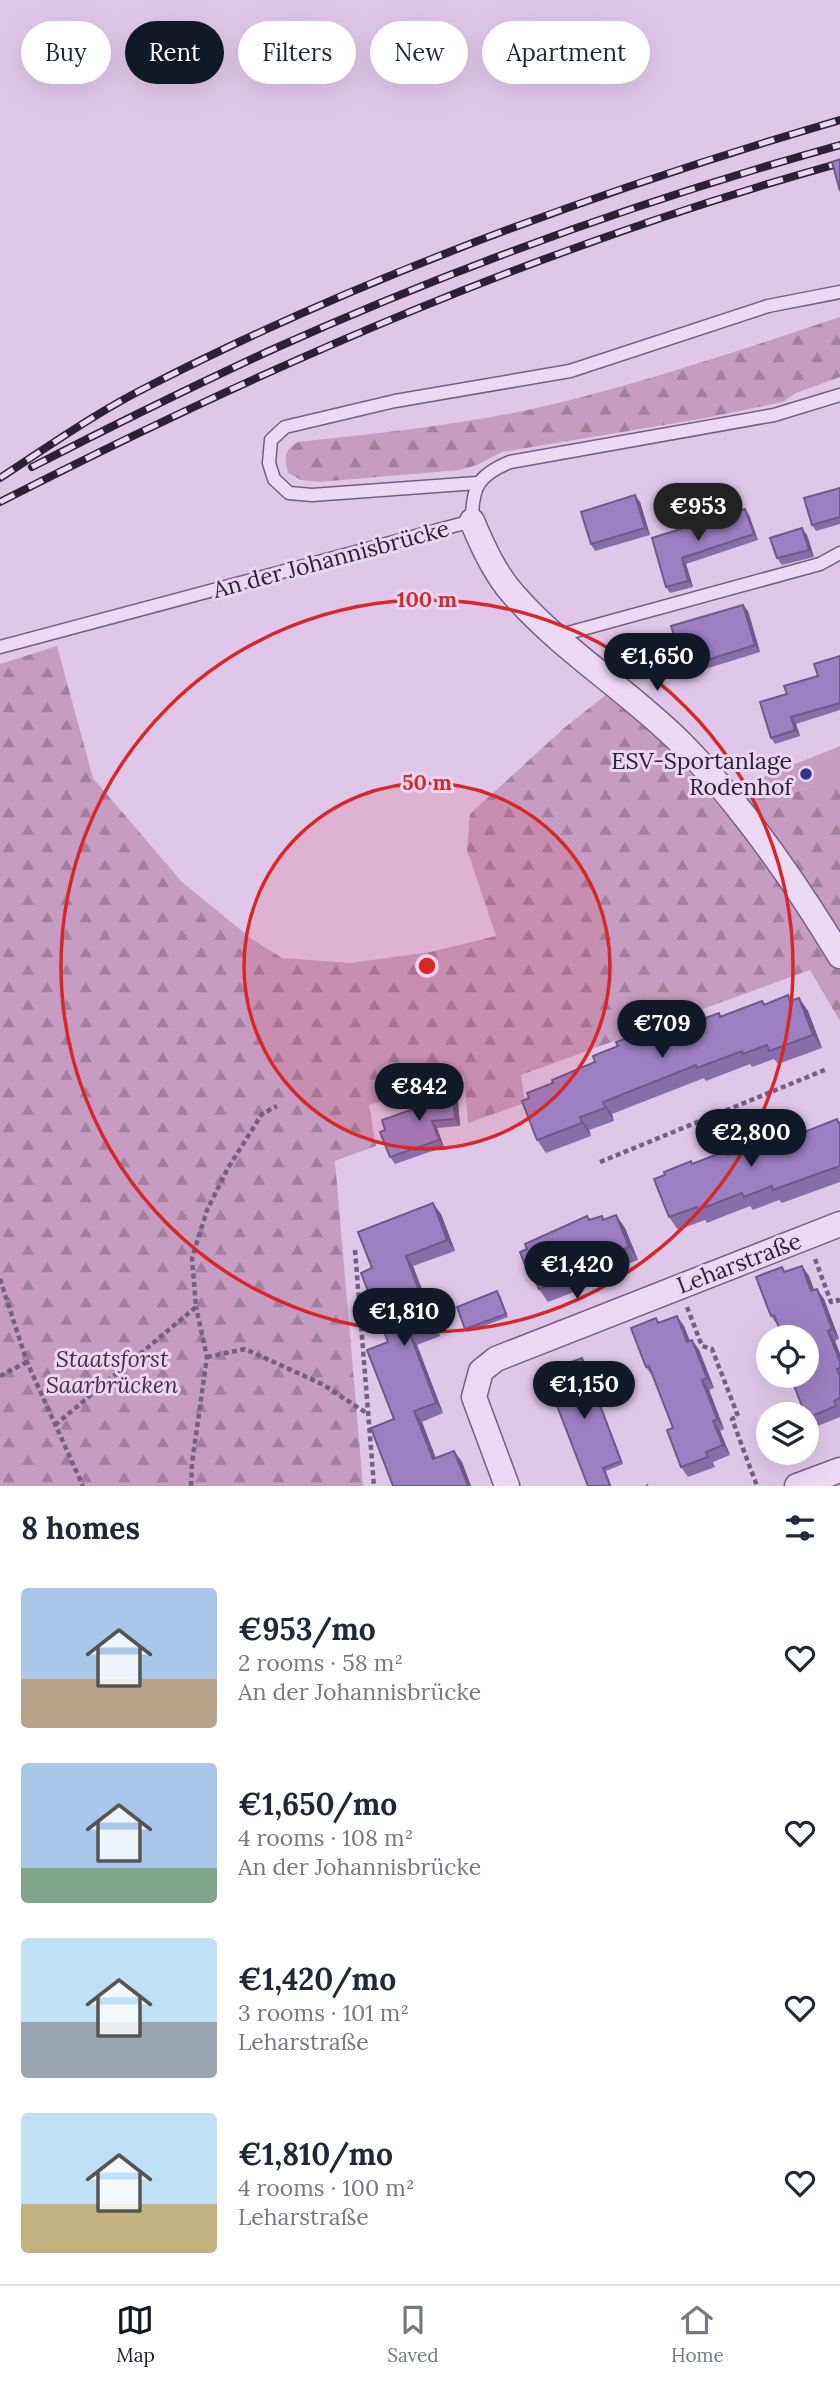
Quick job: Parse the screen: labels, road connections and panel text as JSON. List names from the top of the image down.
{
  "streets": {
    "street": ["An der Johannisbrücke", "Leharstraße"]
  },
  "parks": ["Staatsforst Saarbrücken"],
  "places": ["ESV-Sportanlage Rodenhof"],
  "page": {
    "chip": [
      "Buy",
      "Rent",
      "Filters",
      "New",
      "Apartment"
    ],
    "price": [
      "€953",
      "€1,650",
      "€709",
      "€842",
      "€2,800",
      "€1,420",
      "€1,810",
      "€1,150"
    ],
    "heading": "8 homes",
    "list": [
      {
        "name": "€953/mo",
        "note": "2 rooms · 58 m² · An der Johannisbrücke"
      },
      {
        "name": "€1,650/mo",
        "note": "4 rooms · 108 m² · An der Johannisbrücke"
      },
      {
        "name": "€1,420/mo",
        "note": "3 rooms · 101 m² · Leharstraße"
      },
      {
        "name": "€1,810/mo",
        "note": "4 rooms · 100 m² · Leharstraße"
      }
    ],
    "tabs": ["Map", "Saved", "Home"]
  },
  "rings": ["100 m", "50 m"]
}
